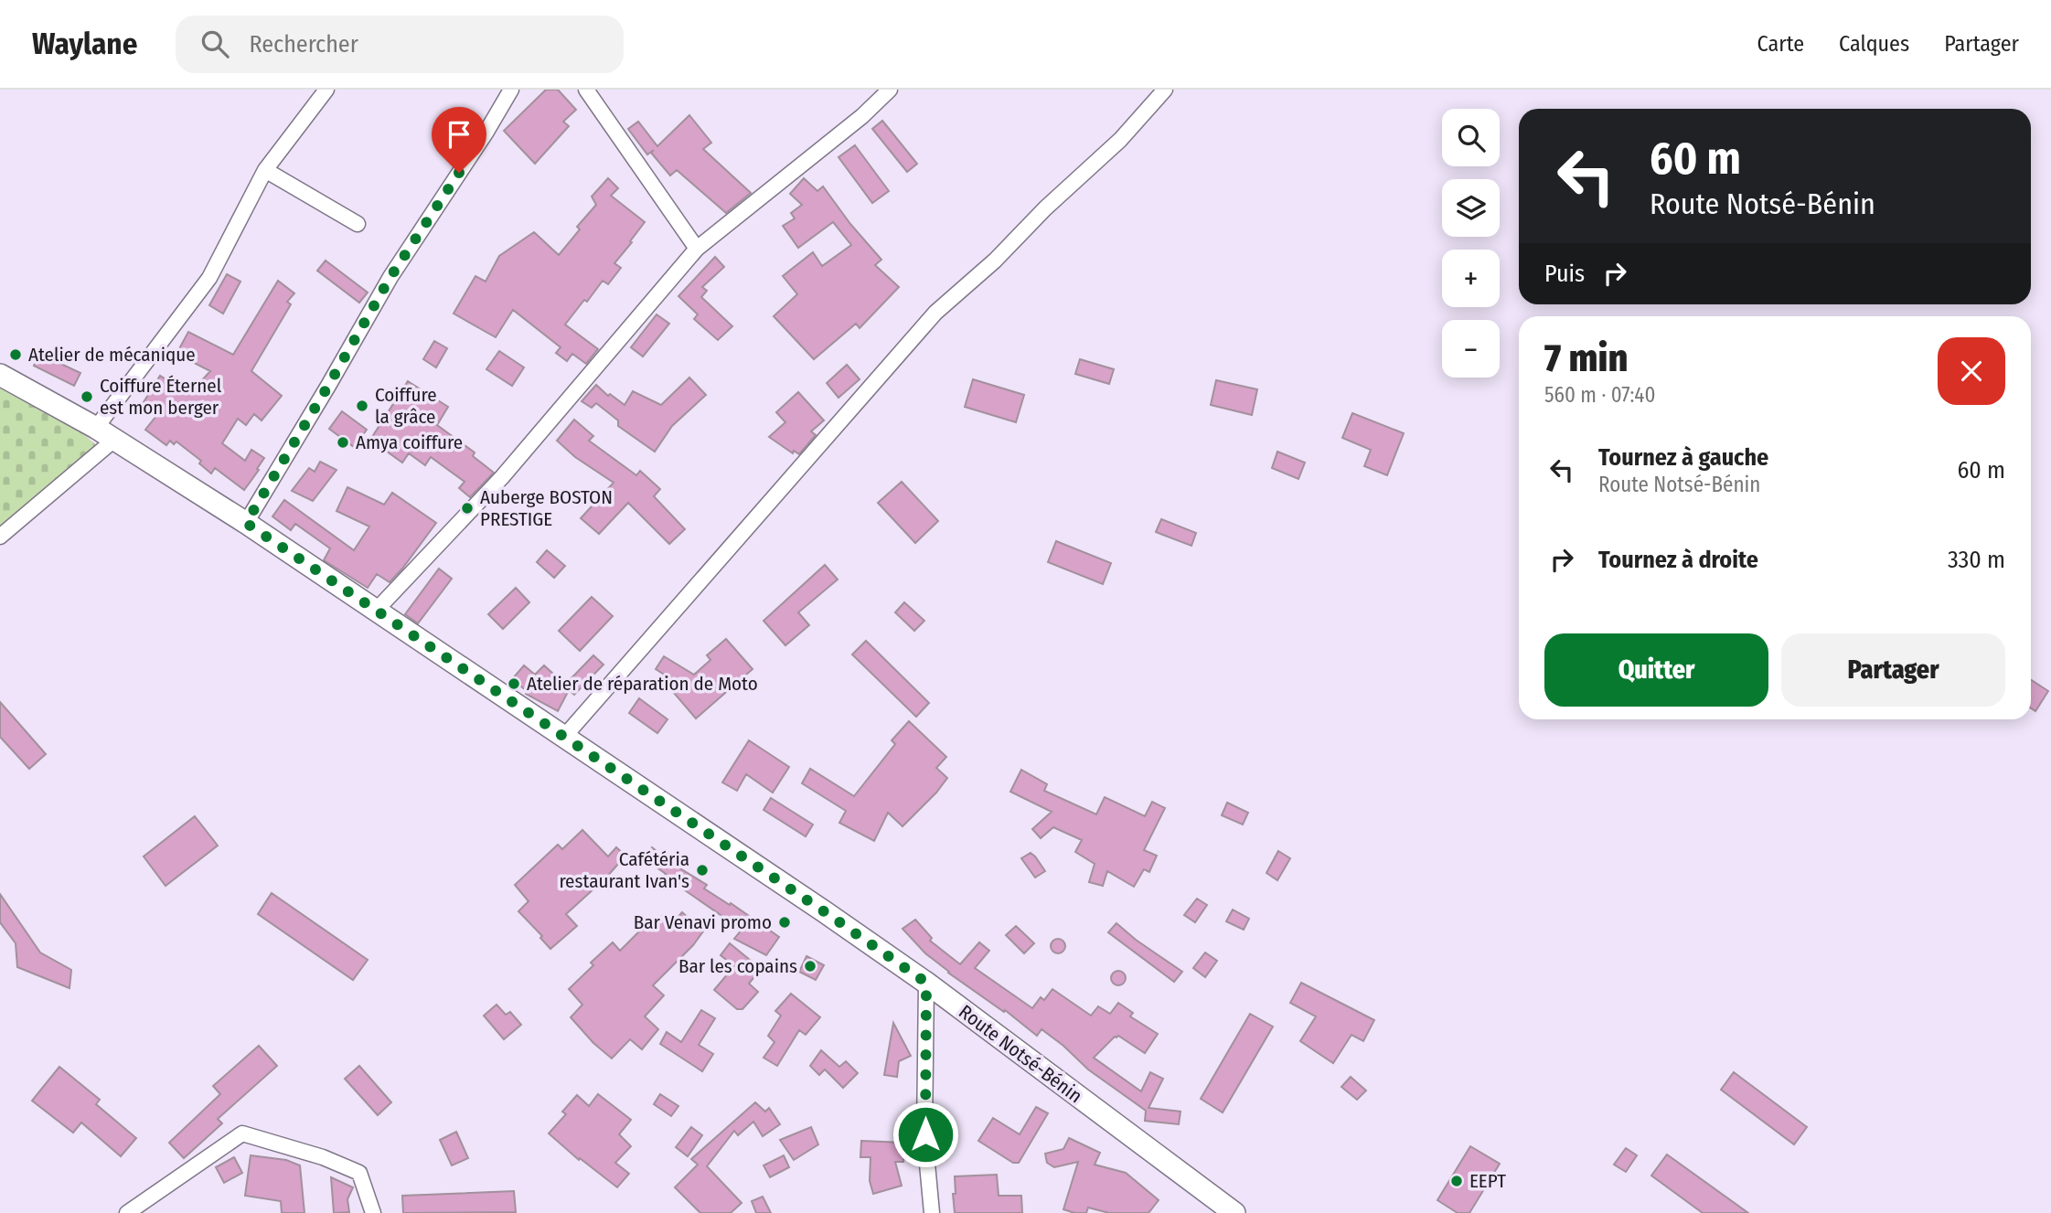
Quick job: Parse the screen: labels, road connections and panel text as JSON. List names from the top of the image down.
{
  "streets": {
    "main road": ["Route Notsé-Bénin"]
  },
  "places": [
    "Atelier de mécanique",
    "Coiffure Éternel est mon berger",
    "Coiffure la grâce",
    "Amya coiffure",
    "Auberge BOSTON PRESTIGE",
    "Atelier de réparation de Moto",
    "Cafétéria restaurant Ivan's",
    "Bar Venavi promo",
    "Bar les copains",
    "EEPT"
  ],
  "page": {
    "header": "Waylane",
    "search": "Rechercher",
    "nav": ["Carte", "Calques", "Partager"],
    "map_buttons": ["+", "−"],
    "turn": ["60 m", "Route Notsé-Bénin"],
    "then": "Puis",
    "heading": ["7 min", "560 m · 07:40"],
    "list": [
      {
        "name": "Tournez à gauche",
        "note": "Route Notsé-Bénin",
        "value": "60 m"
      },
      {
        "name": "Tournez à droite",
        "value": "330 m"
      }
    ],
    "buttons": ["Quitter", "Partager"]
  }
}
